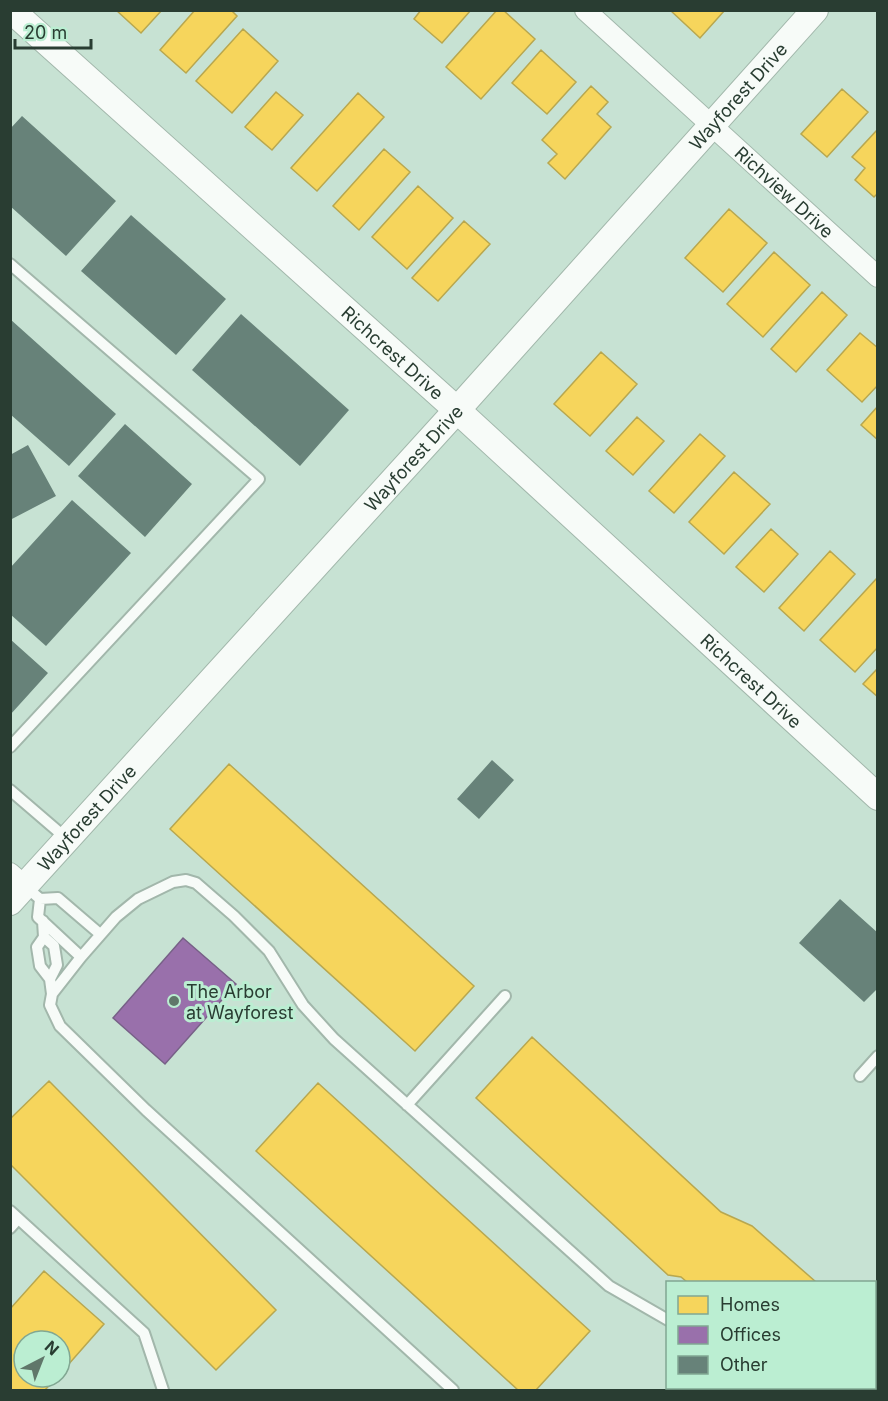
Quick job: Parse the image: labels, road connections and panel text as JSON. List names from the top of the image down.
{
  "streets": {
    "street": ["Wayforest Drive", "Richview Drive", "Richcrest Drive"]
  },
  "crossings": [
    ["Wayforest Drive", "Richview Drive"],
    ["Wayforest Drive", "Richcrest Drive"]
  ],
  "places": ["The Arbor at Wayforest"],
  "legend": ["Homes", "Offices", "Other"],
  "scale_bar": "20 m",
  "north": "top right"
}
